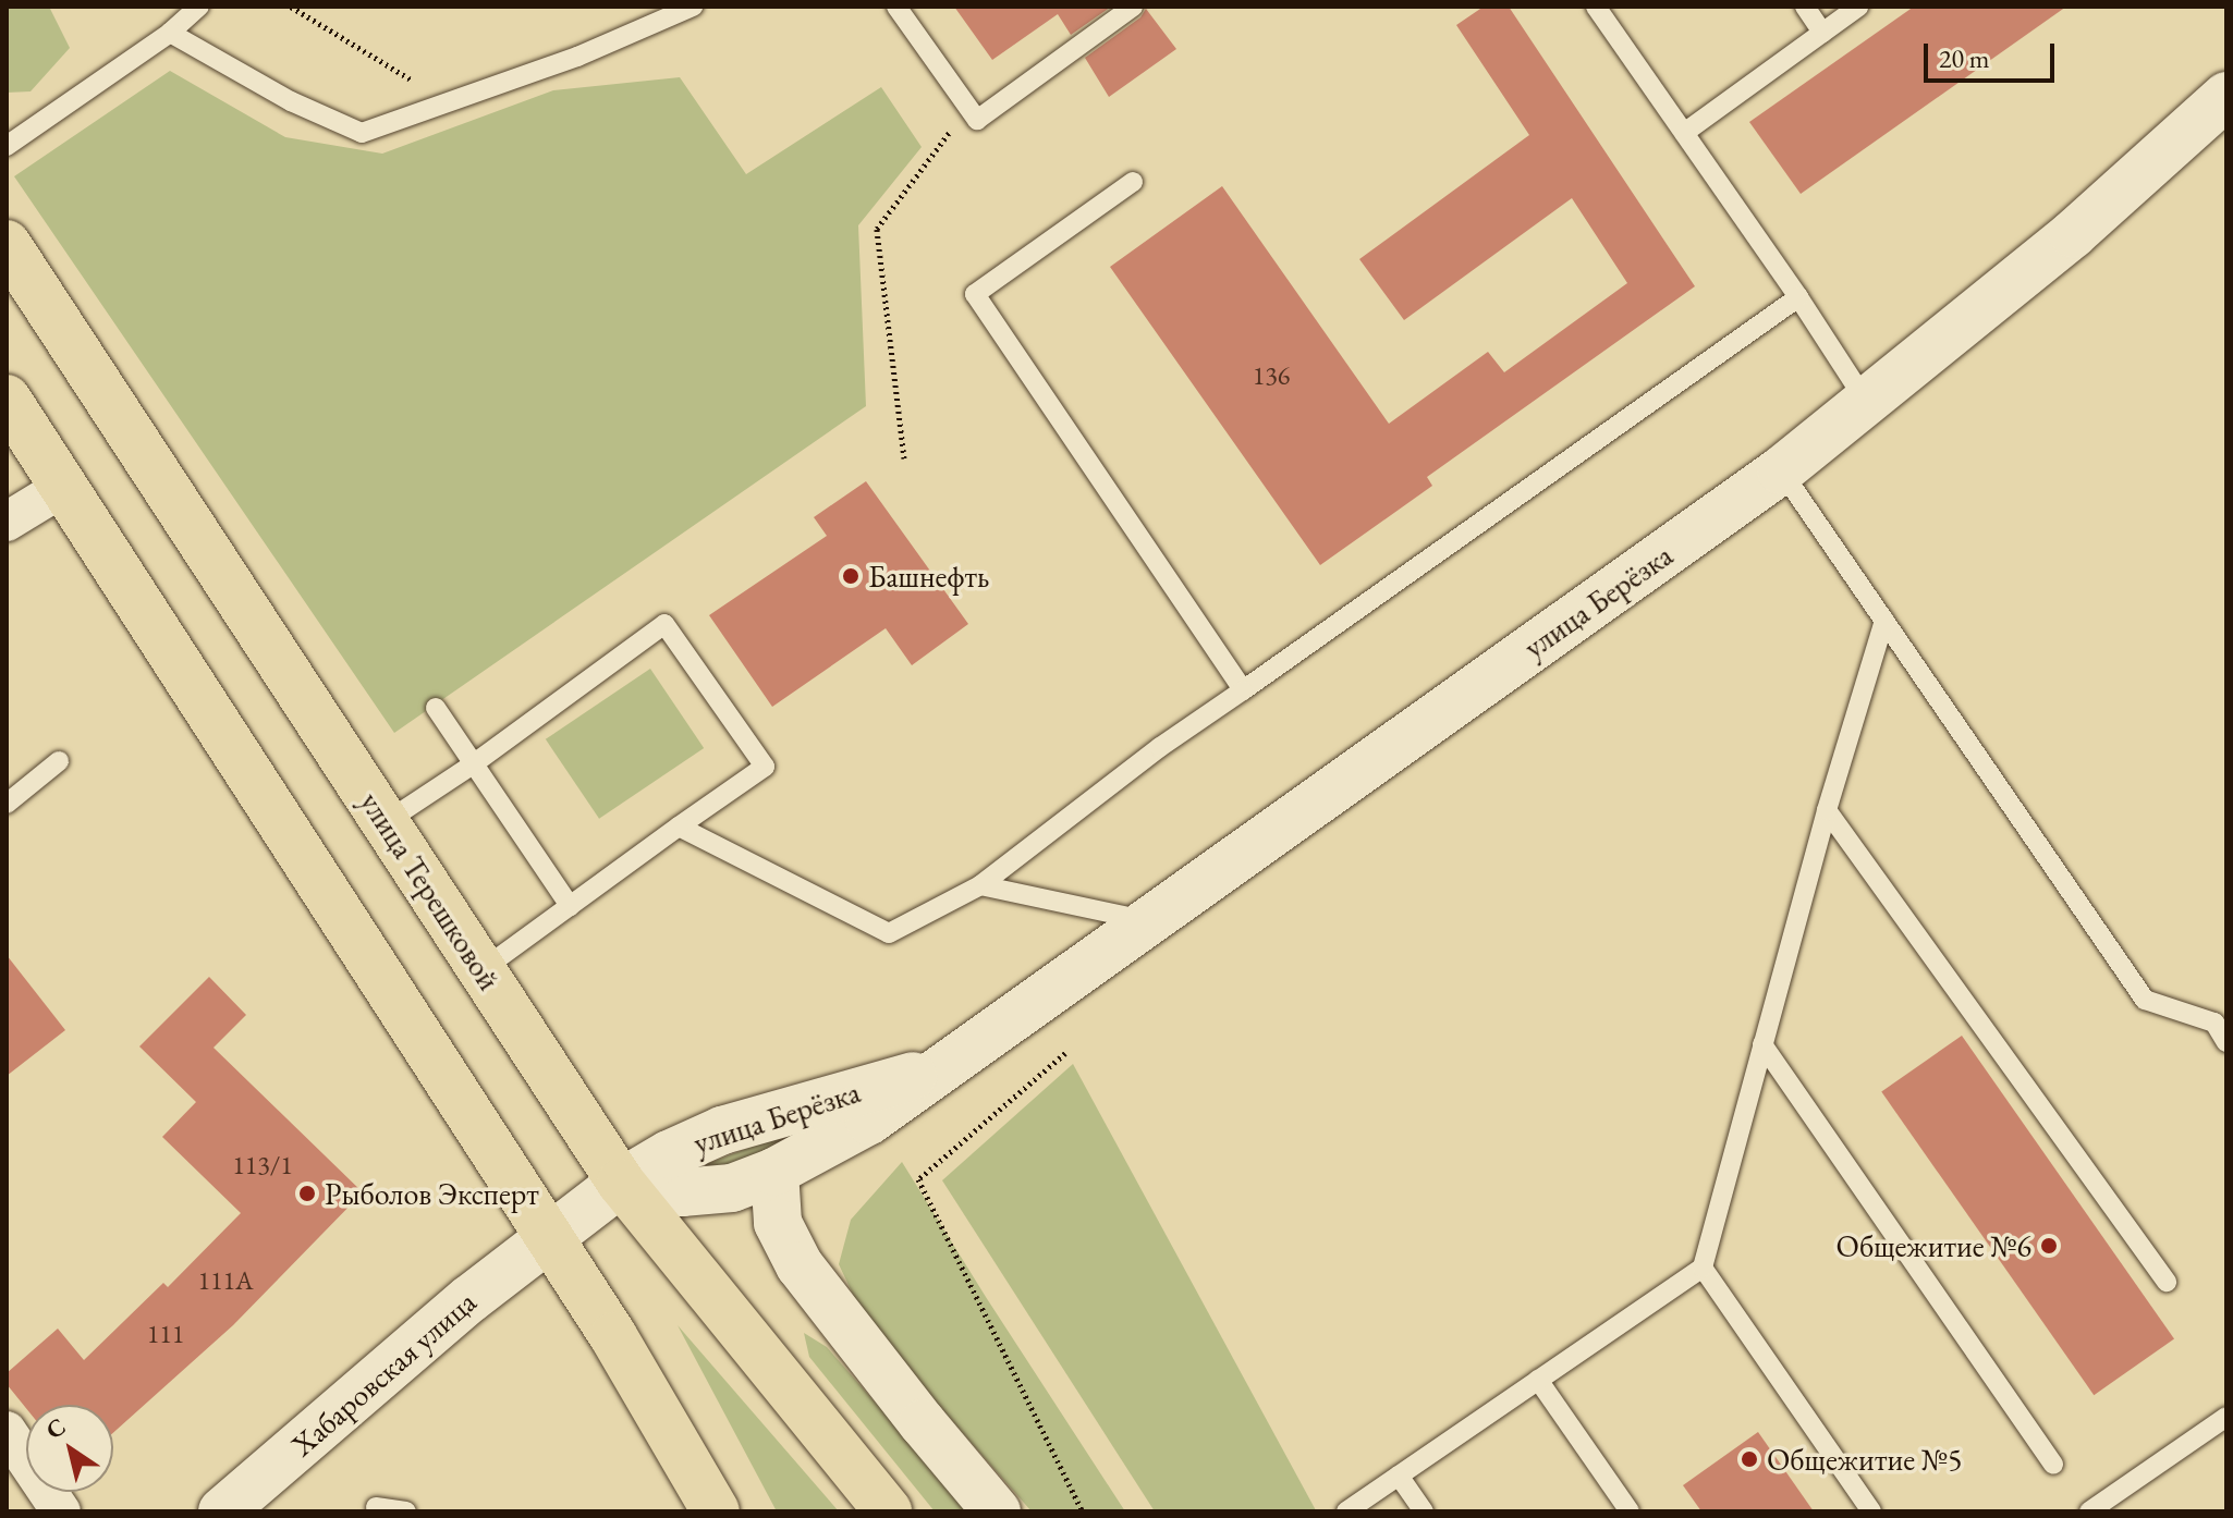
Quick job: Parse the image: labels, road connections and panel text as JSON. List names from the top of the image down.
{
  "streets": {
    "main road": ["улица Берёзка", "улица Терешковой", "Хабаровская улица"]
  },
  "crossings": [
    ["улица Берёзка", "улица Терешковой"],
    ["улица Берёзка", "Хабаровская улица"]
  ],
  "places": [
    "Башнефть",
    "Рыболов Эксперт",
    "Общежитие №6",
    "Общежитие №5"
  ],
  "house_numbers": [
    "136",
    "113/1",
    "111А",
    "111"
  ],
  "scale_bar": "20 m",
  "north": "top left"
}
